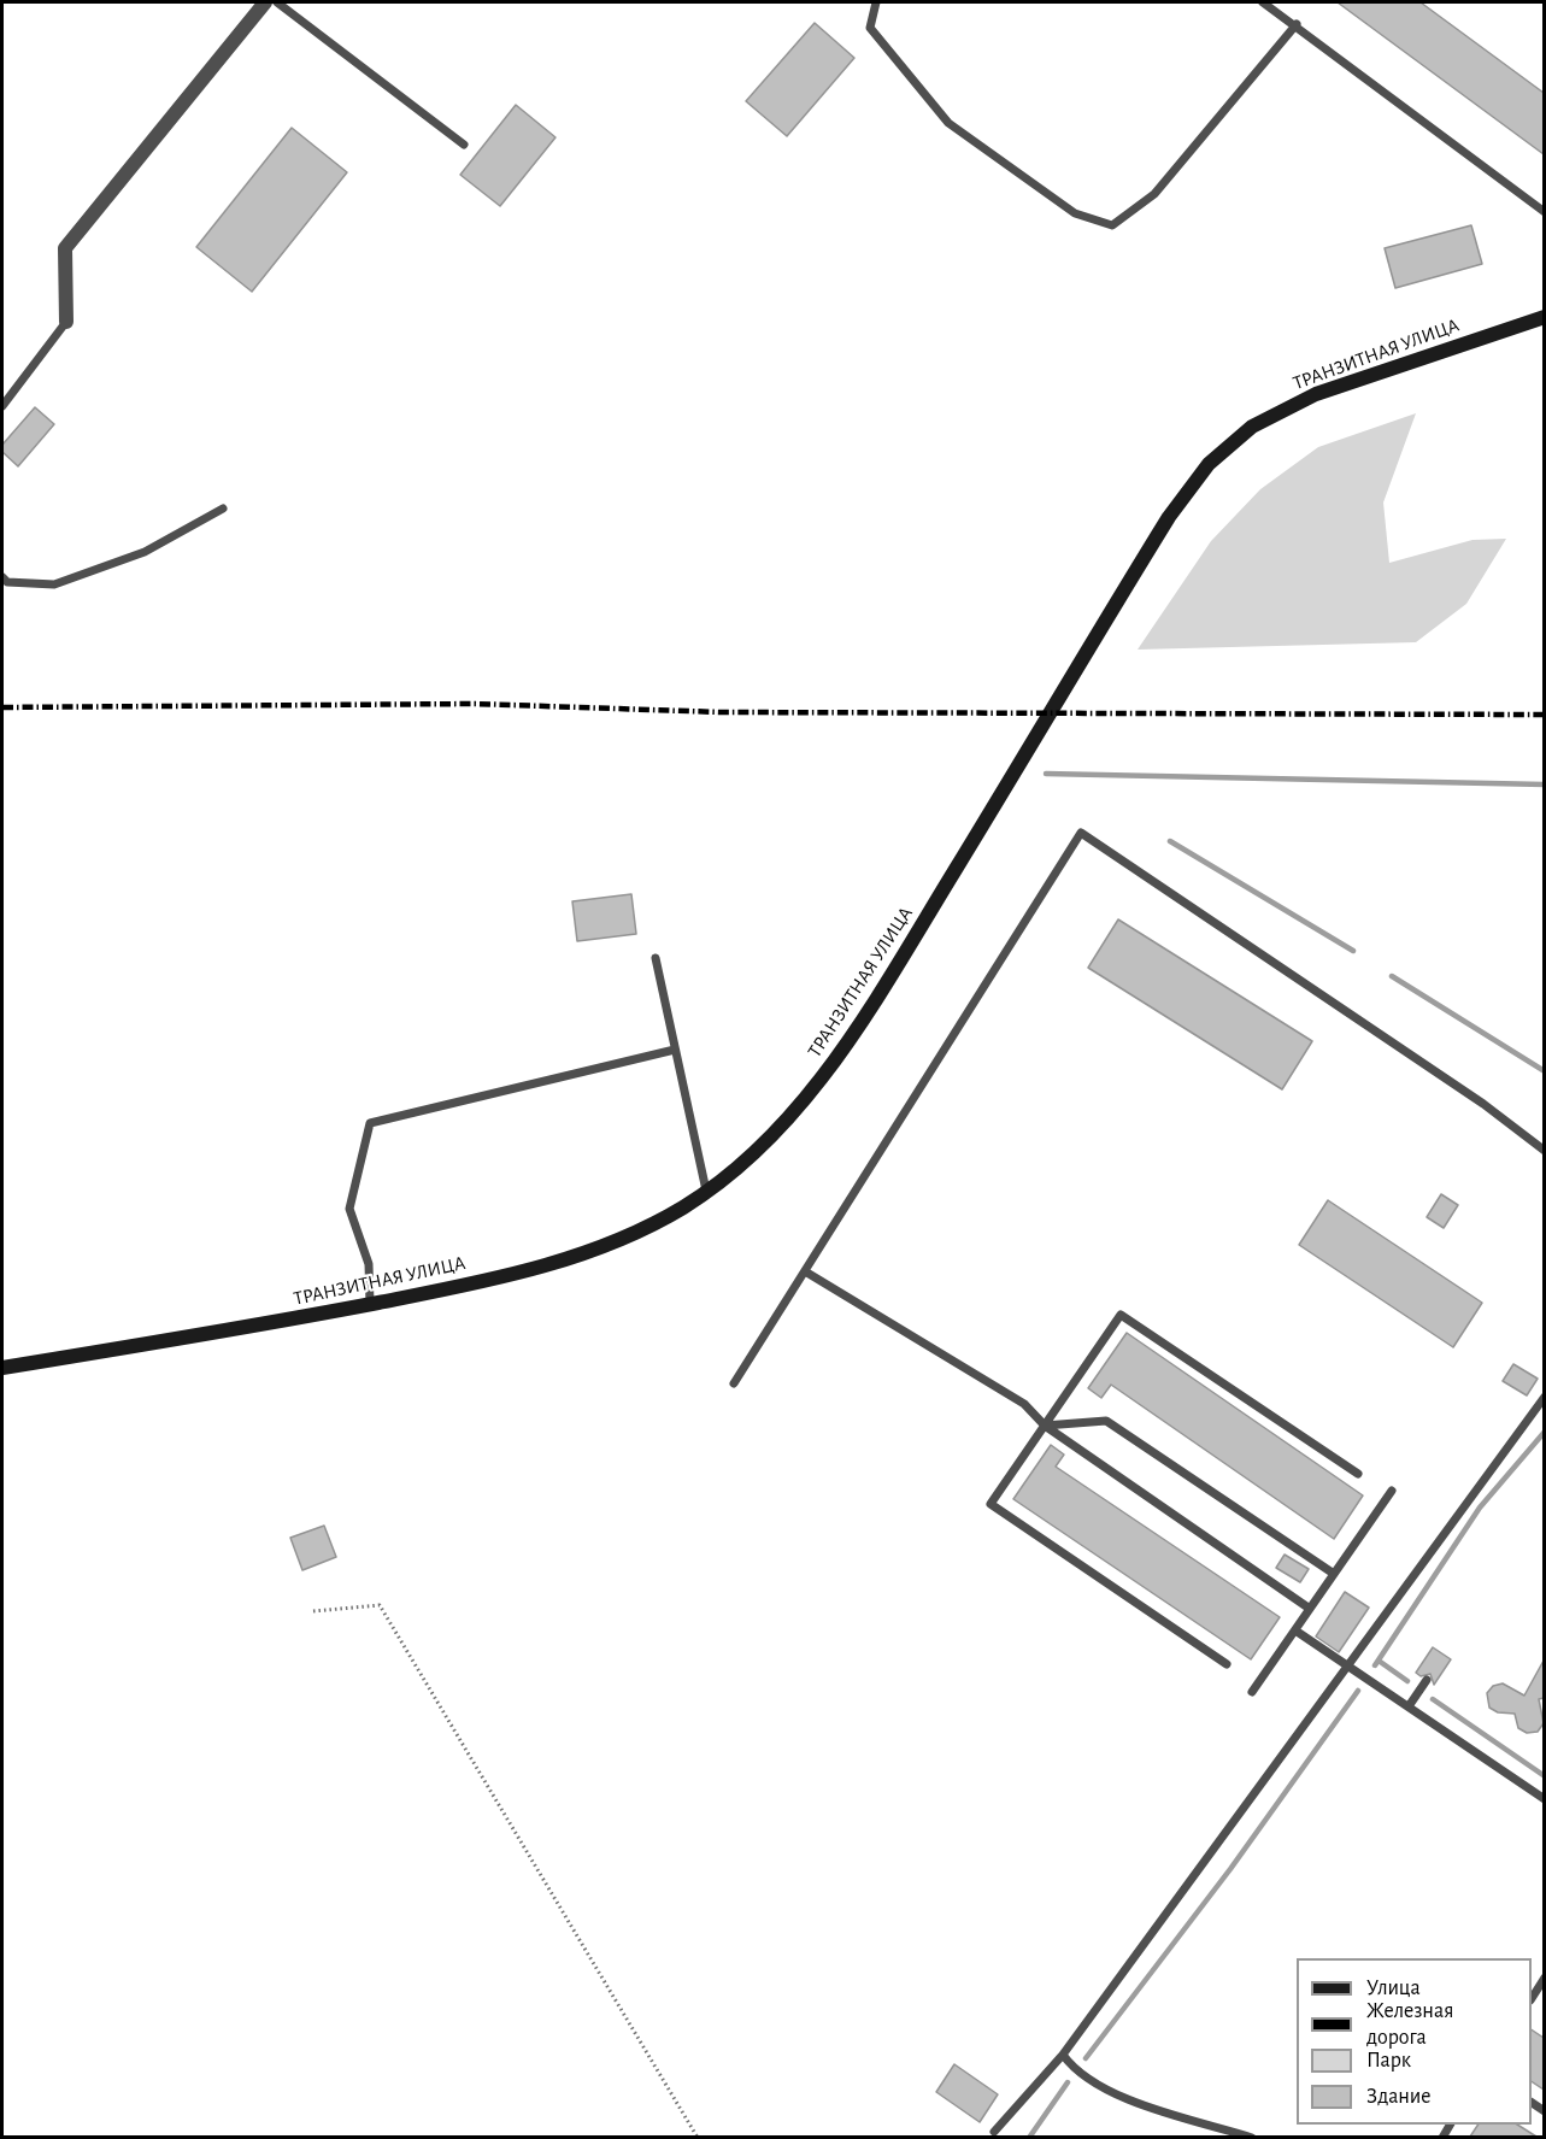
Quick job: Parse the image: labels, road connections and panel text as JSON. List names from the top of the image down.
{
  "streets": {
    "main road": ["ТРАНЗИТНАЯ УЛИЦА"]
  },
  "legend": [
    "Улица",
    "Железная дорога",
    "Парк",
    "Здание"
  ]
}
